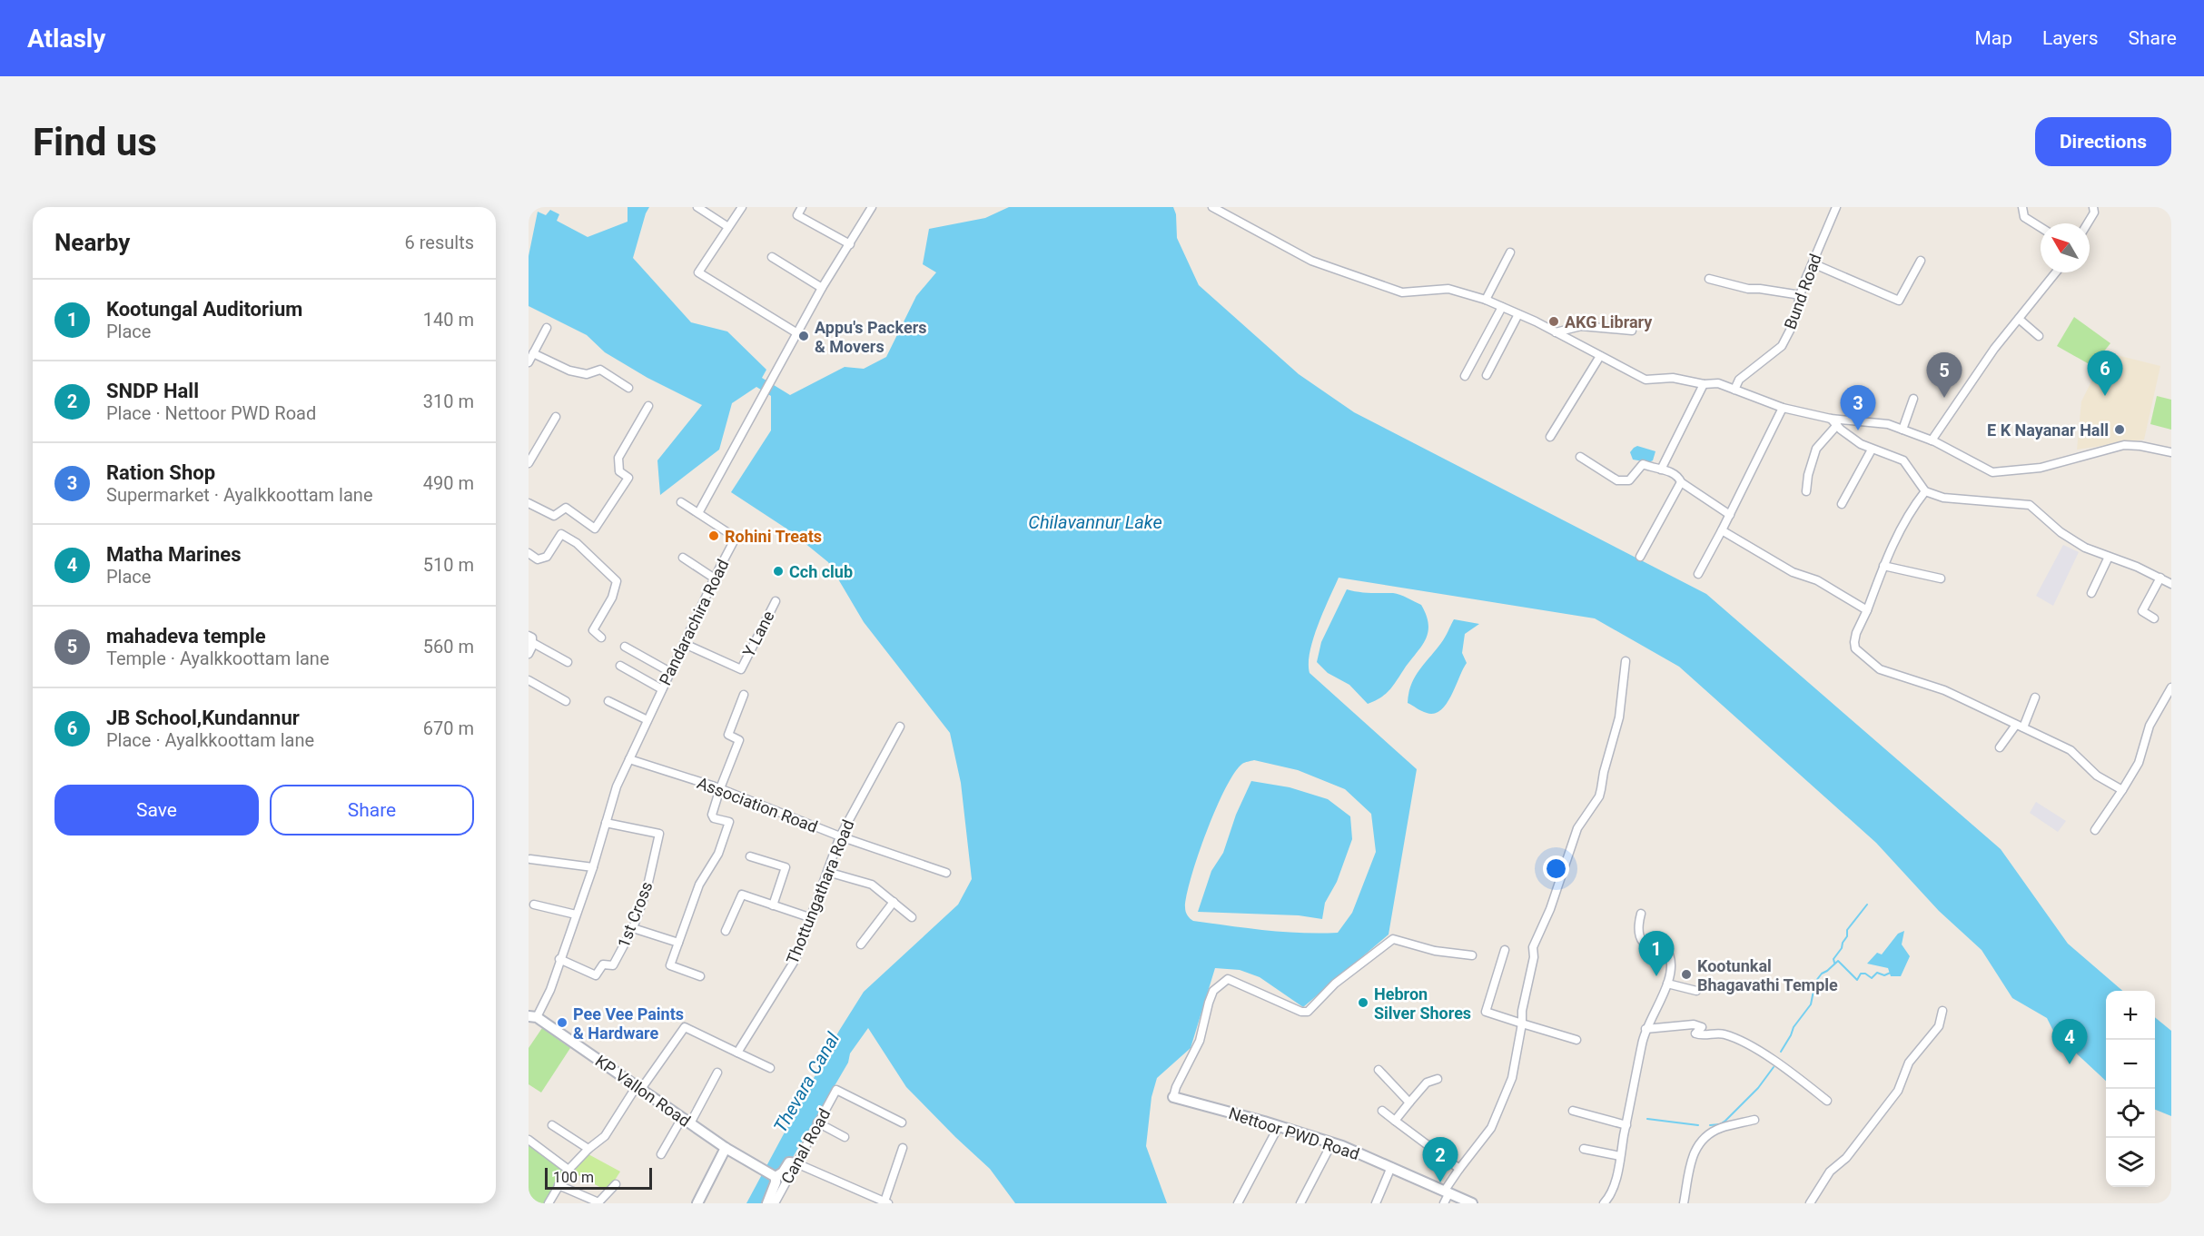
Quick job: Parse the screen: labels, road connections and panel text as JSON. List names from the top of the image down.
{
  "streets": {
    "street": [
      "Bund Road",
      "Pandarachira Road",
      "Y Lane",
      "Association Road",
      "Thottungathara Road",
      "1st Cross",
      "KP Vallon Road",
      "Nettoor PWD Road",
      "Canal Road"
    ]
  },
  "crossings": [
    ["Pandarachira Road", "Y Lane"],
    ["Pandarachira Road", "Association Road"],
    ["Pandarachira Road", "1st Cross"],
    ["Pandarachira Road", "KP Vallon Road"],
    ["Association Road", "Thottungathara Road"]
  ],
  "water": ["Chilavannur Lake", "Thevara Canal"],
  "places": [
    "AKG Library",
    "Appu's Packers & Movers",
    "E K Nayanar Hall",
    "Rohini Treats",
    "Cch club",
    "Kootunkal Bhagavathi Temple",
    "Hebron Silver Shores",
    "Pee Vee Paints & Hardware"
  ],
  "scale_bar": "100 m",
  "north": "top left",
  "page": {
    "header": "Atlasly",
    "nav": ["Map", "Layers", "Share"],
    "buttons": [
      "Directions",
      ["Save", "Share"]
    ],
    "title": "Find us",
    "heading": ["Nearby", "6 results"],
    "list": [
      {
        "mark": "1",
        "name": "Kootungal Auditorium",
        "note": "Place",
        "value": "140 m"
      },
      {
        "mark": "2",
        "name": "SNDP Hall",
        "note": "Place · Nettoor PWD Road",
        "value": "310 m"
      },
      {
        "mark": "3",
        "name": "Ration Shop",
        "note": "Supermarket · Ayalkkoottam lane",
        "value": "490 m"
      },
      {
        "mark": "4",
        "name": "Matha Marines",
        "note": "Place",
        "value": "510 m"
      },
      {
        "mark": "5",
        "name": "mahadeva temple",
        "note": "Temple · Ayalkkoottam lane",
        "value": "560 m"
      },
      {
        "mark": "6",
        "name": "JB School,Kundannur",
        "note": "Place · Ayalkkoottam lane",
        "value": "670 m"
      }
    ],
    "pins": [
      "6",
      "5",
      "3",
      "1",
      "4",
      "2"
    ],
    "map_buttons": ["+", "−"],
    "scale": "100 m"
  }
}
